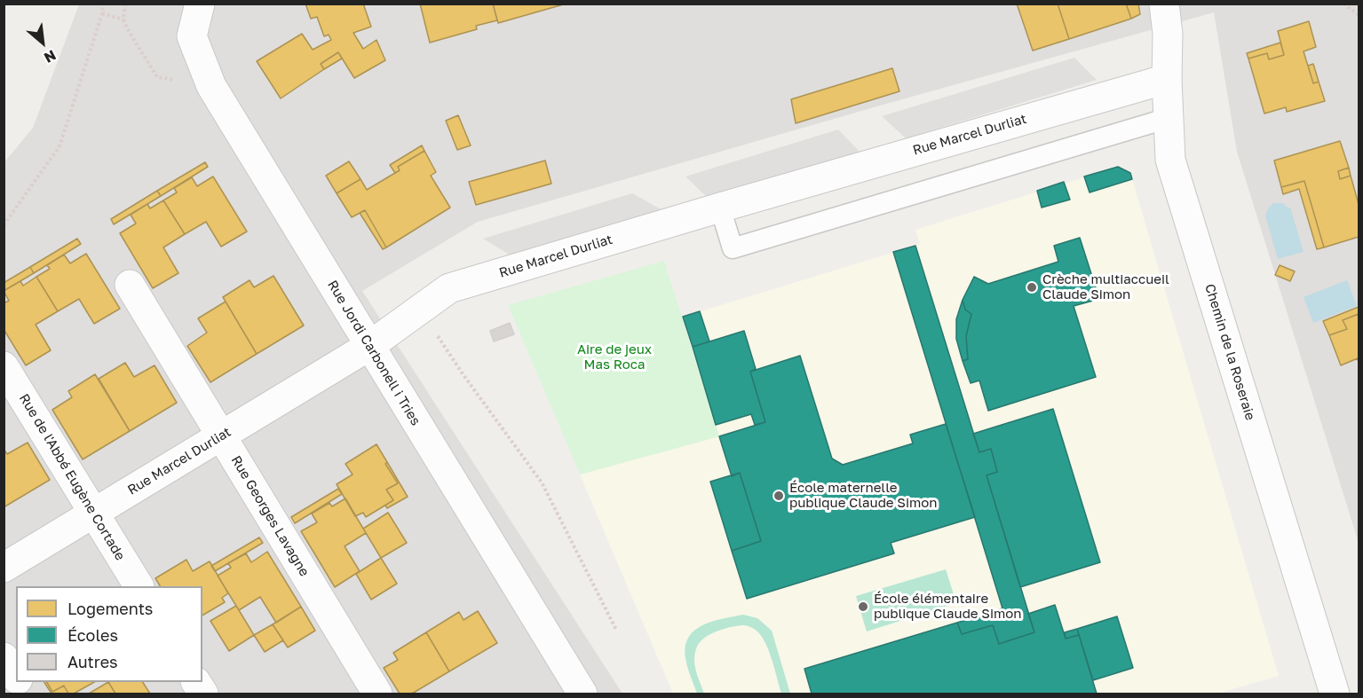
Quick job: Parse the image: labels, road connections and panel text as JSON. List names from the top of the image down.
{
  "streets": {
    "street": [
      "Rue Marcel Durliat",
      "Chemin de la Roseraie",
      "Rue Jordi Carbonell i Tries",
      "Rue de l'Abbé Eugène Cortade",
      "Rue Georges Lavagne"
    ]
  },
  "crossings": [
    ["Rue Marcel Durliat", "Chemin de la Roseraie"],
    ["Rue Marcel Durliat", "Rue Jordi Carbonell i Tries"],
    ["Rue Marcel Durliat", "Rue de l'Abbé Eugène Cortade"],
    ["Rue Marcel Durliat", "Rue Georges Lavagne"]
  ],
  "parks": ["Aire de jeux Mas Roca"],
  "places": ["Crèche multiaccueil Claude Simon", "École maternelle publique Claude Simon", "École élémentaire publique Claude Simon"],
  "legend": ["Logements", "Écoles", "Autres"],
  "north": "bottom right"
}
